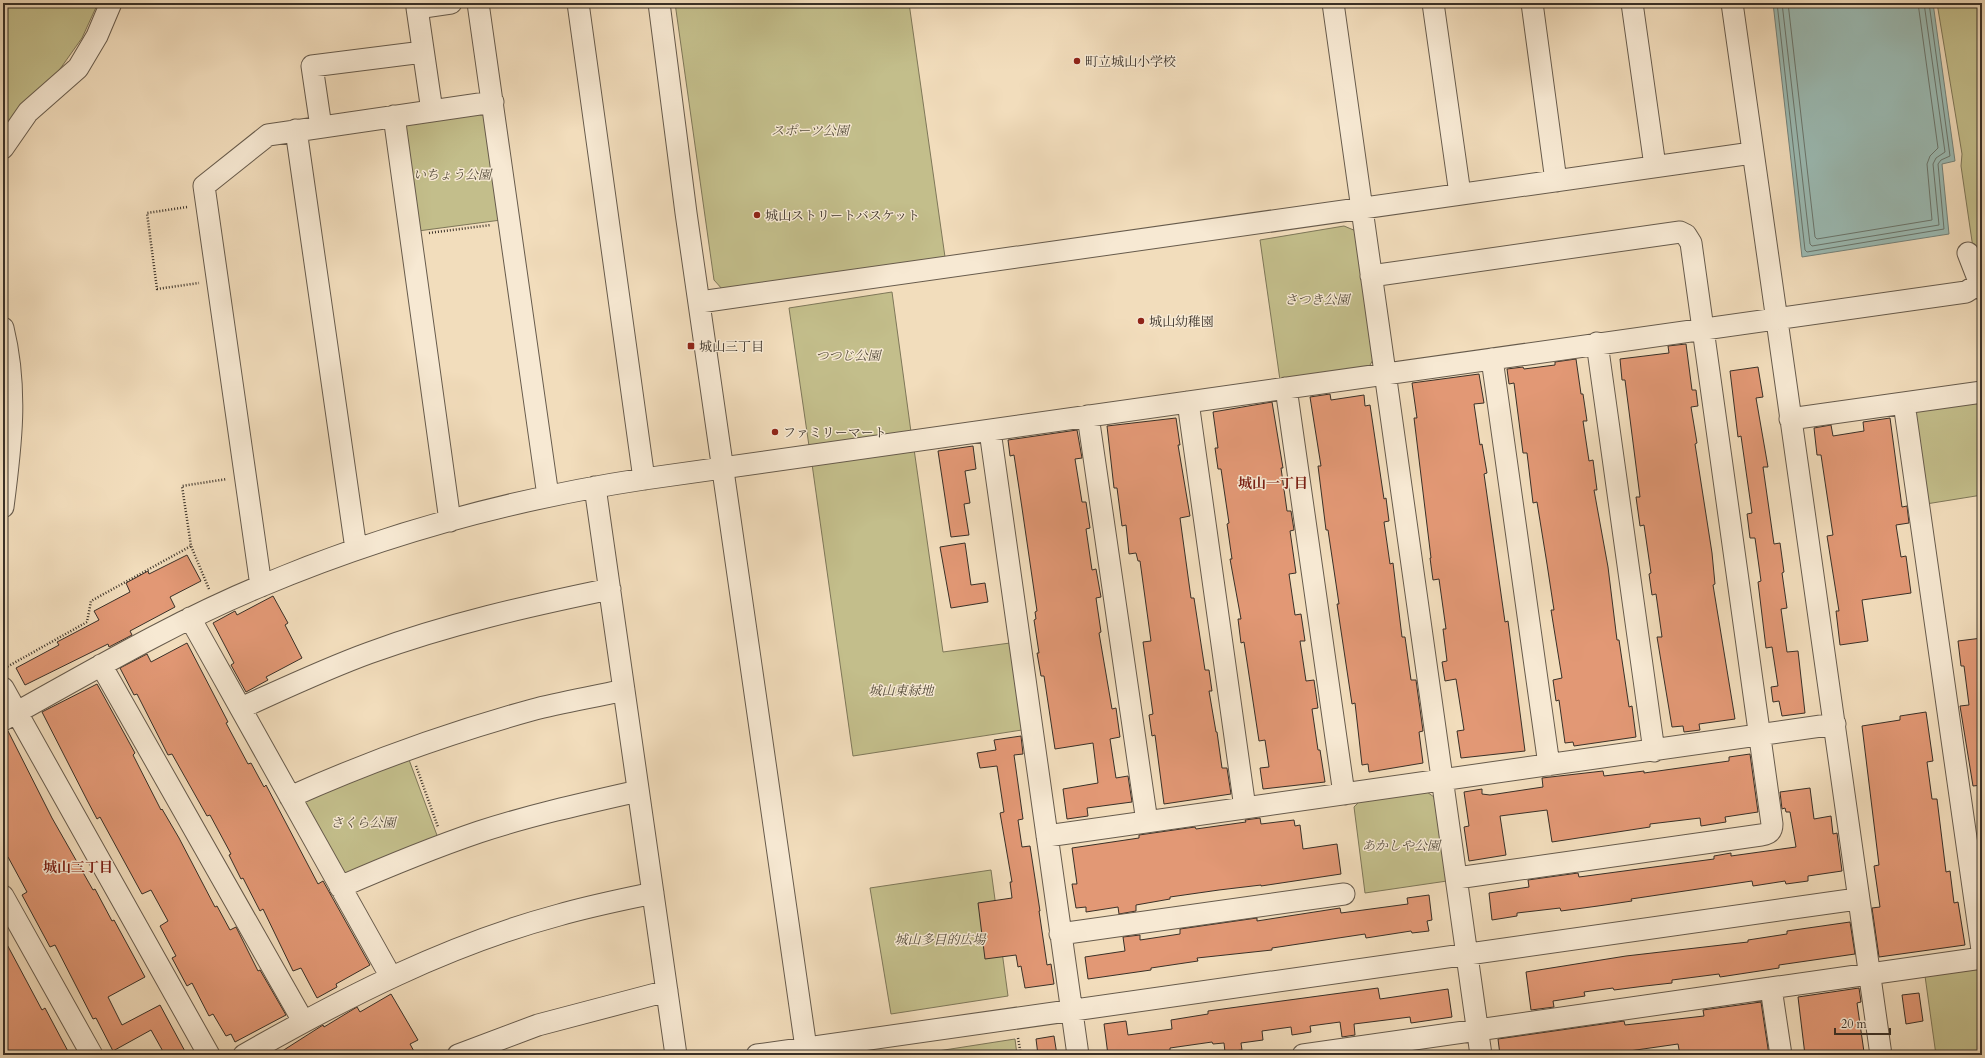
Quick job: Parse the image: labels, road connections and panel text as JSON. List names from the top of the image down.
{
  "districts": ["城山一丁目", "城山三丁目"],
  "parks": [
    "スポーツ公園",
    "いちょう公園",
    "さつき公園",
    "つつじ公園",
    "城山東緑地",
    "さくら公園",
    "あかしや公園",
    "城山多目的広場"
  ],
  "places": {
    "other": [
      "町立城山小学校",
      "城山ストリートバスケット",
      "城山幼稚園",
      "ファミリーマート"
    ],
    "transit": ["城山三丁目"]
  },
  "scale_bar": "20 m"
}
